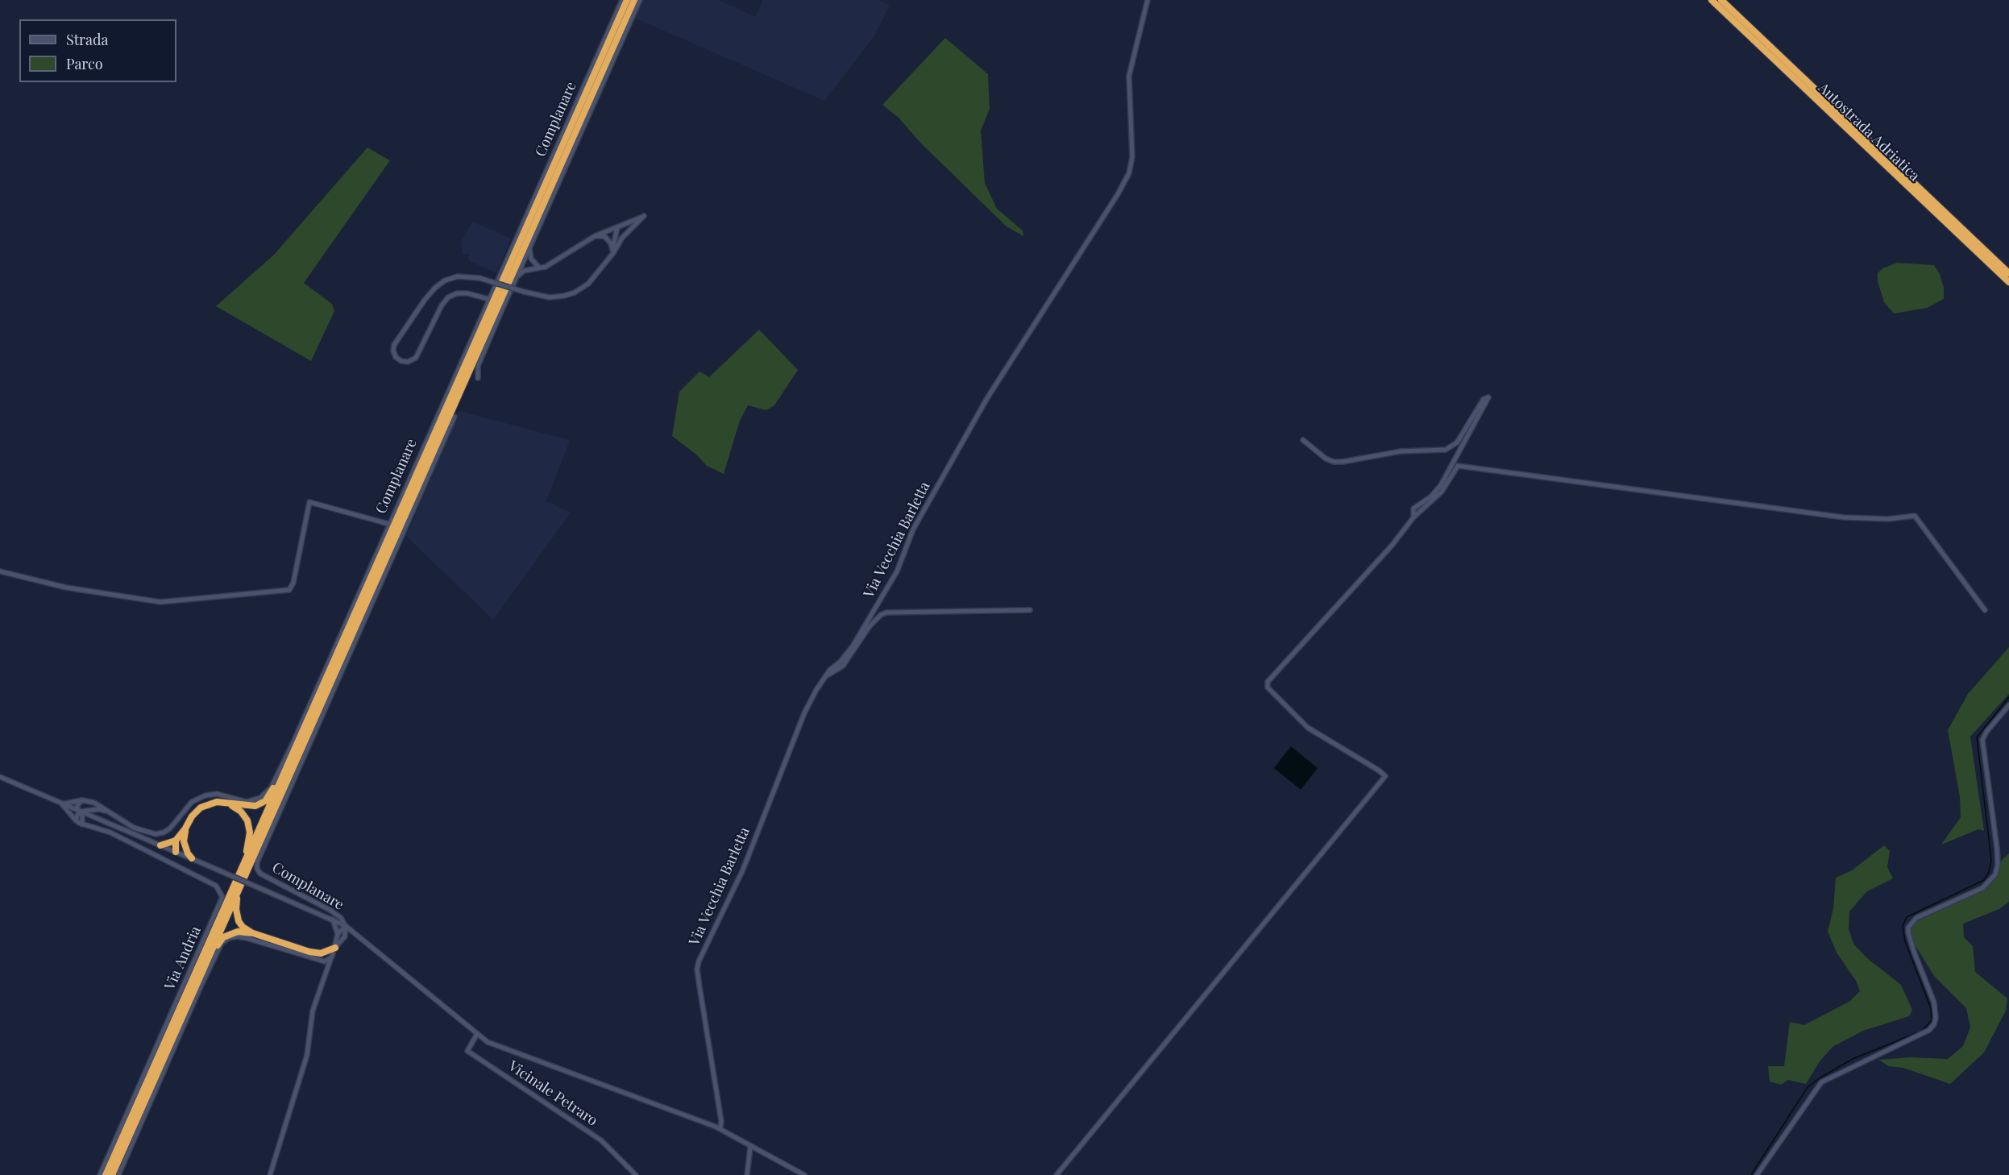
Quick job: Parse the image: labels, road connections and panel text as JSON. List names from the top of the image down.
{
  "streets": {
    "highway": ["Autostrada Adriatica"],
    "street": [
      "Complanare",
      "Via Vecchia Barletta",
      "Via Andria",
      "Vicinale Petraro"
    ]
  },
  "legend": ["Strada", "Parco"]
}
